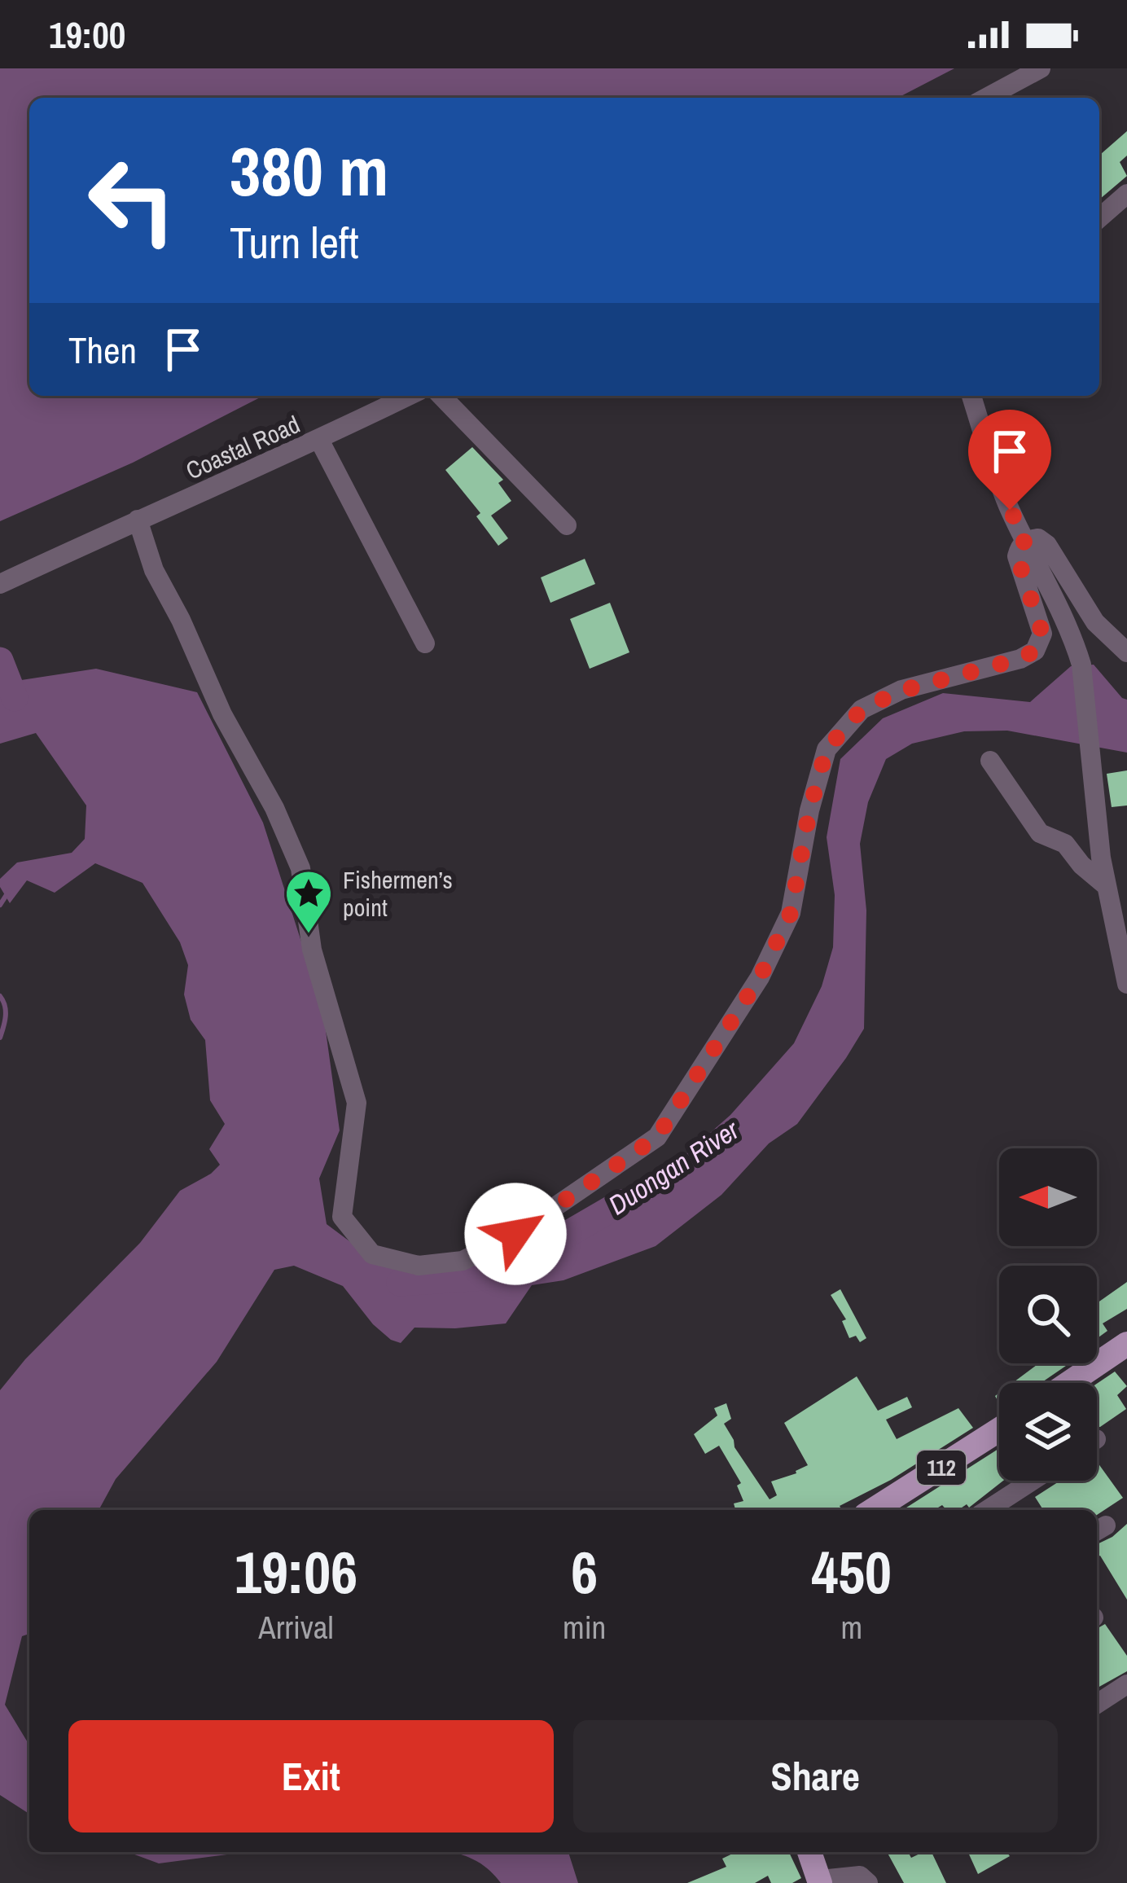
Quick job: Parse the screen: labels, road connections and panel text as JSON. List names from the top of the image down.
{
  "streets": {
    "main road": ["112"],
    "street": ["Coastal Road"]
  },
  "water": ["Duongan River"],
  "places": {
    "place": ["Fishermen’s point"]
  },
  "north": "left",
  "page": {
    "status": "19:00",
    "turn": ["380 m", "Turn left"],
    "then": "Then",
    "eta": [
      "19:06",
      "Arrival",
      "6",
      "min",
      "450",
      "m"
    ],
    "buttons": ["Exit", "Share"]
  }
}
